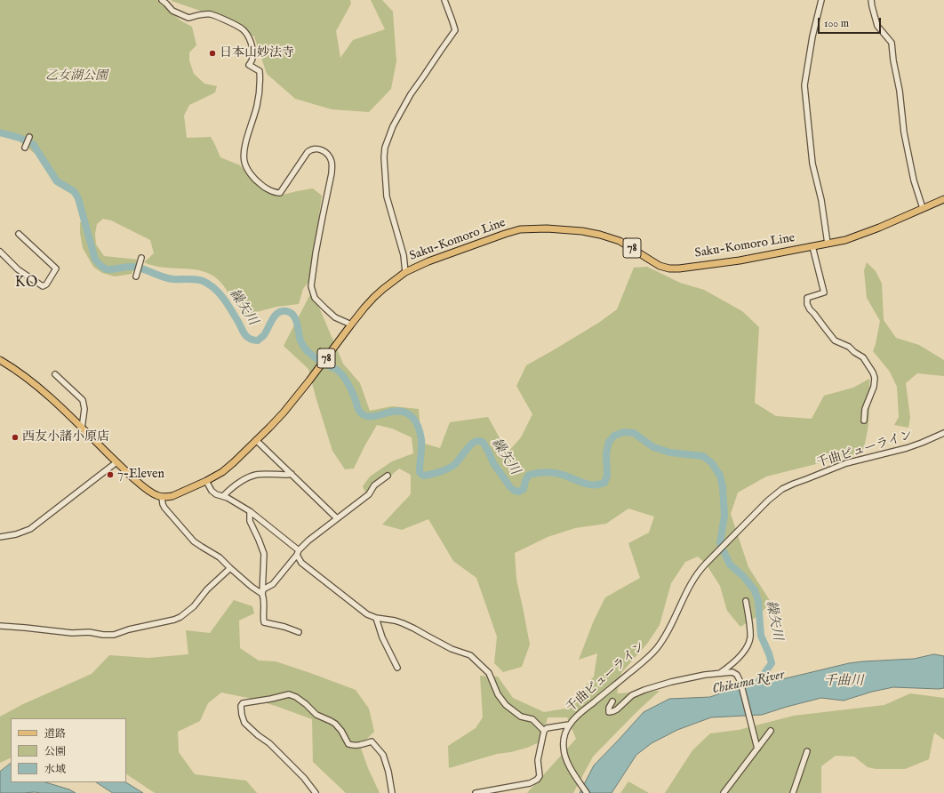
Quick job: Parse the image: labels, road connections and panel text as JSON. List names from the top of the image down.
{
  "streets": {
    "main road": ["Saku-Komoro Line", "78"],
    "street": ["千曲ビューライン"]
  },
  "districts": ["KO"],
  "water": ["繰矢川", "千曲川", "Chikuma River"],
  "parks": ["乙女湖公園"],
  "places": ["日本山妙法寺", "西友小諸小原店", "7-Eleven"],
  "legend": ["道路", "公園", "水域"],
  "scale_bar": "100 m"
}
